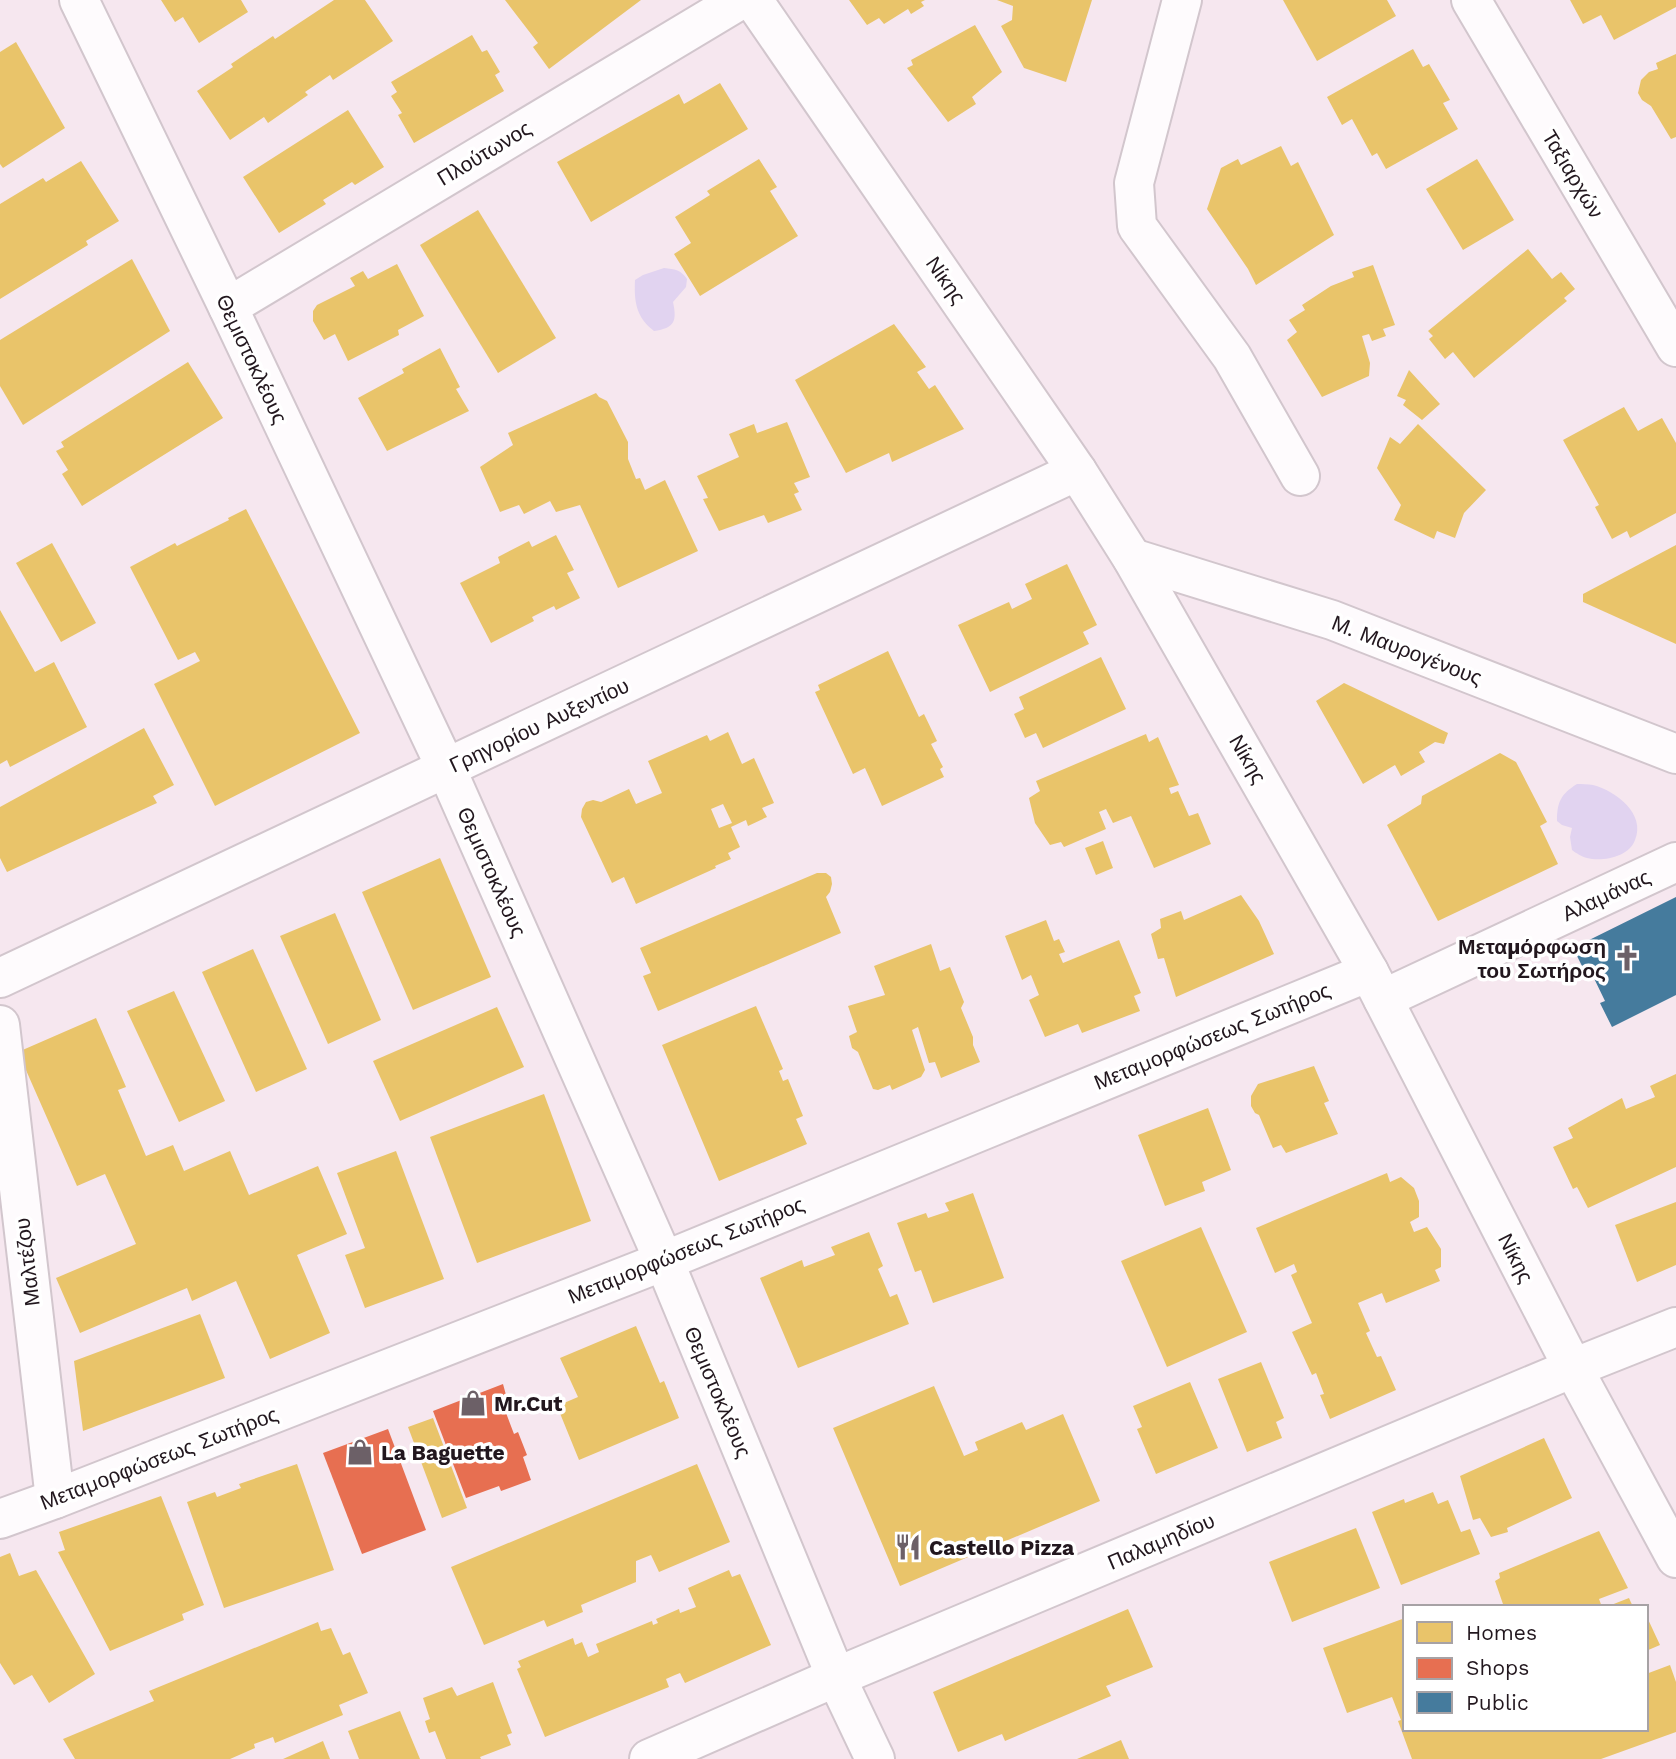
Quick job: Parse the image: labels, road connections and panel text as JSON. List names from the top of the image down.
{
  "streets": {
    "street": [
      "Πλούτωνος",
      "Ταξιαρχών",
      "Νίκης",
      "Θεμιστοκλέους",
      "Μ. Μαυρογένους",
      "Γρηγορίου Αυξεντίου",
      "Αλαμάνας",
      "Μεταμορφώσεως Σωτήρος",
      "Μαλτέζου",
      "Παλαμηδίου"
    ]
  },
  "crossings": [
    ["Πλούτωνος", "Θεμιστοκλέους"],
    ["Νίκης", "Μ. Μαυρογένους"],
    ["Νίκης", "Γρηγορίου Αυξεντίου"],
    ["Νίκης", "Αλαμάνας"],
    ["Νίκης", "Μεταμορφώσεως Σωτήρος"],
    ["Νίκης", "Παλαμηδίου"],
    ["Θεμιστοκλέους", "Γρηγορίου Αυξεντίου"],
    ["Θεμιστοκλέους", "Μεταμορφώσεως Σωτήρος"],
    ["Θεμιστοκλέους", "Παλαμηδίου"],
    ["Αλαμάνας", "Μεταμορφώσεως Σωτήρος"],
    ["Μεταμορφώσεως Σωτήρος", "Μαλτέζου"]
  ],
  "places": {
    "church": ["Μεταμόρφωση του Σωτήρος"],
    "shop": ["Mr.Cut", "La Baguette"],
    "restaurant": ["Castello Pizza"]
  },
  "legend": ["Homes", "Shops", "Public"]
}
